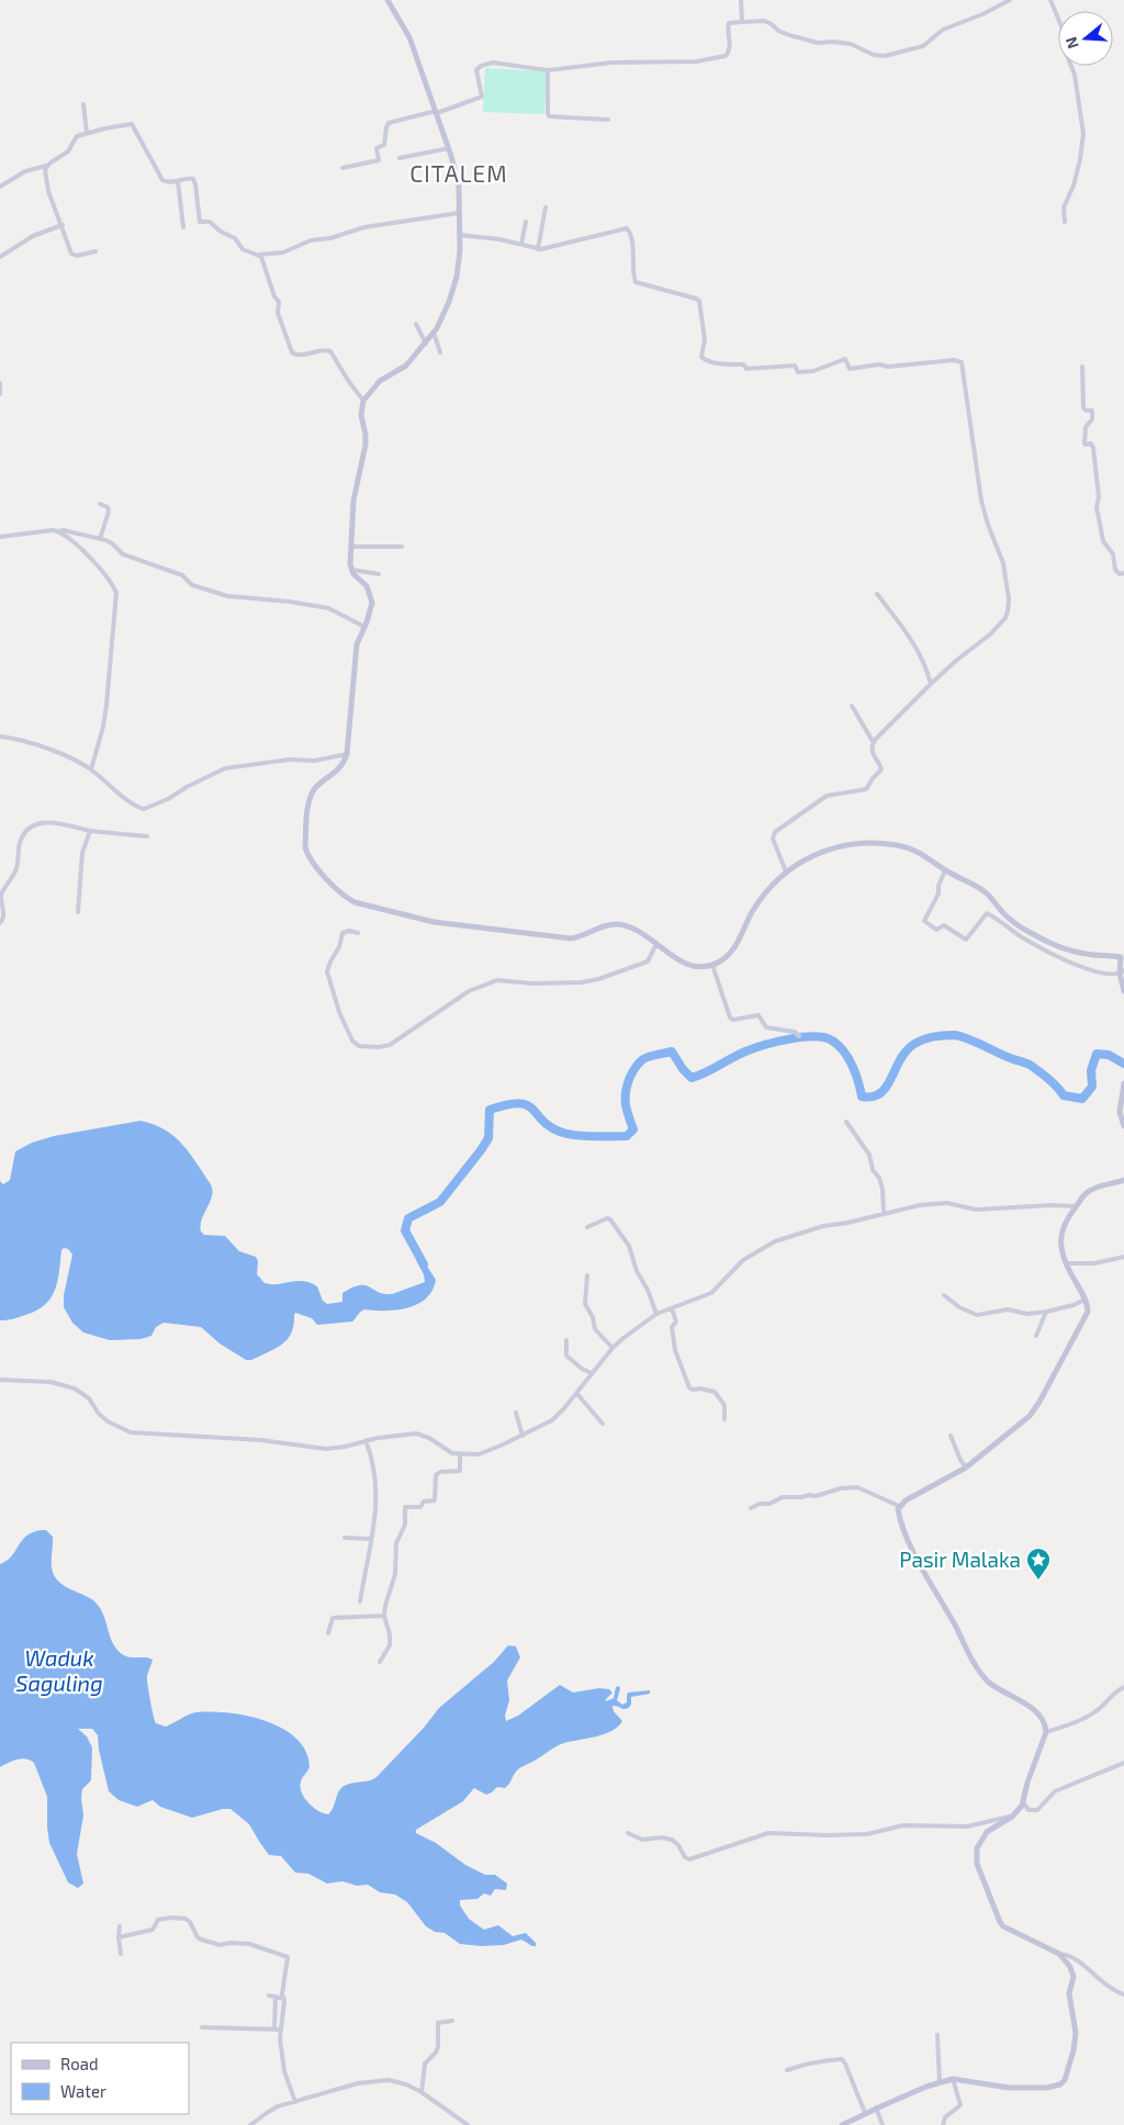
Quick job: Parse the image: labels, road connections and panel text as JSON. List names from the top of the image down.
{
  "districts": ["CITALEM"],
  "water": ["Waduk Saguling"],
  "places": {
    "place": ["Pasir Malaka"]
  },
  "legend": ["Road", "Water"],
  "north": "left"
}
